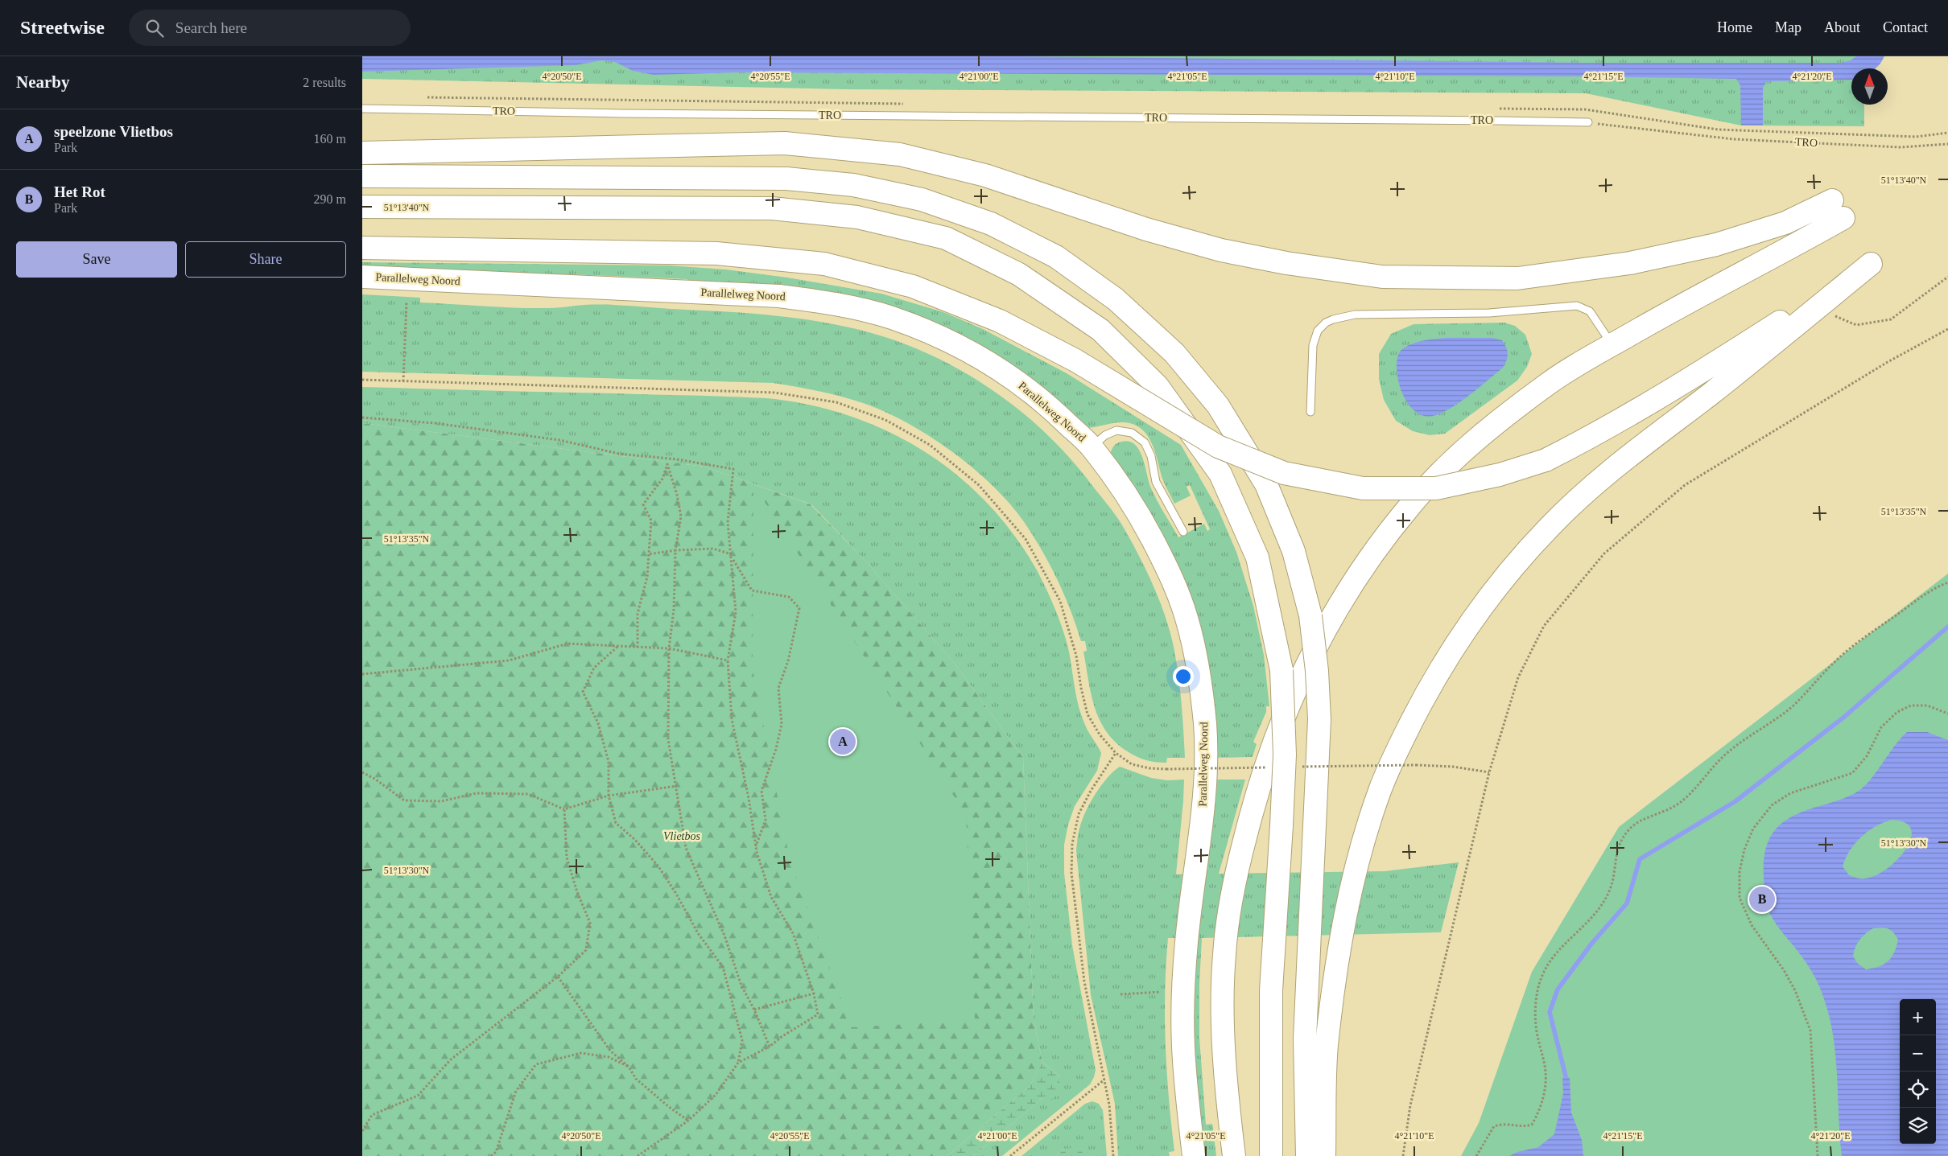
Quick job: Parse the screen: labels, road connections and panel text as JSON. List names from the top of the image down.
{
  "streets": {
    "highway": ["Parallelweg Noord"],
    "lane": ["TRO"]
  },
  "parks": ["Vlietbos"],
  "north": "top",
  "page": {
    "header": "Streetwise",
    "search": "Search here",
    "nav": [
      "Home",
      "Map",
      "About",
      "Contact"
    ],
    "heading": ["Nearby", "2 results"],
    "list": [
      {
        "mark": "A",
        "name": "speelzone Vlietbos",
        "note": "Park",
        "value": "160 m"
      },
      {
        "mark": "B",
        "name": "Het Rot",
        "note": "Park",
        "value": "290 m"
      }
    ],
    "buttons": ["Save", "Share"],
    "pins": ["A", "B"],
    "map_buttons": ["+", "−"]
  },
  "coordinates": [
    "4°20'50\"E",
    "4°20'55\"E",
    "4°21'00\"E",
    "4°21'05\"E",
    "4°21'10\"E",
    "4°21'15\"E",
    "4°21'20\"E",
    "51°13'40\"N",
    "51°13'35\"N",
    "51°13'30\"N"
  ]
}
